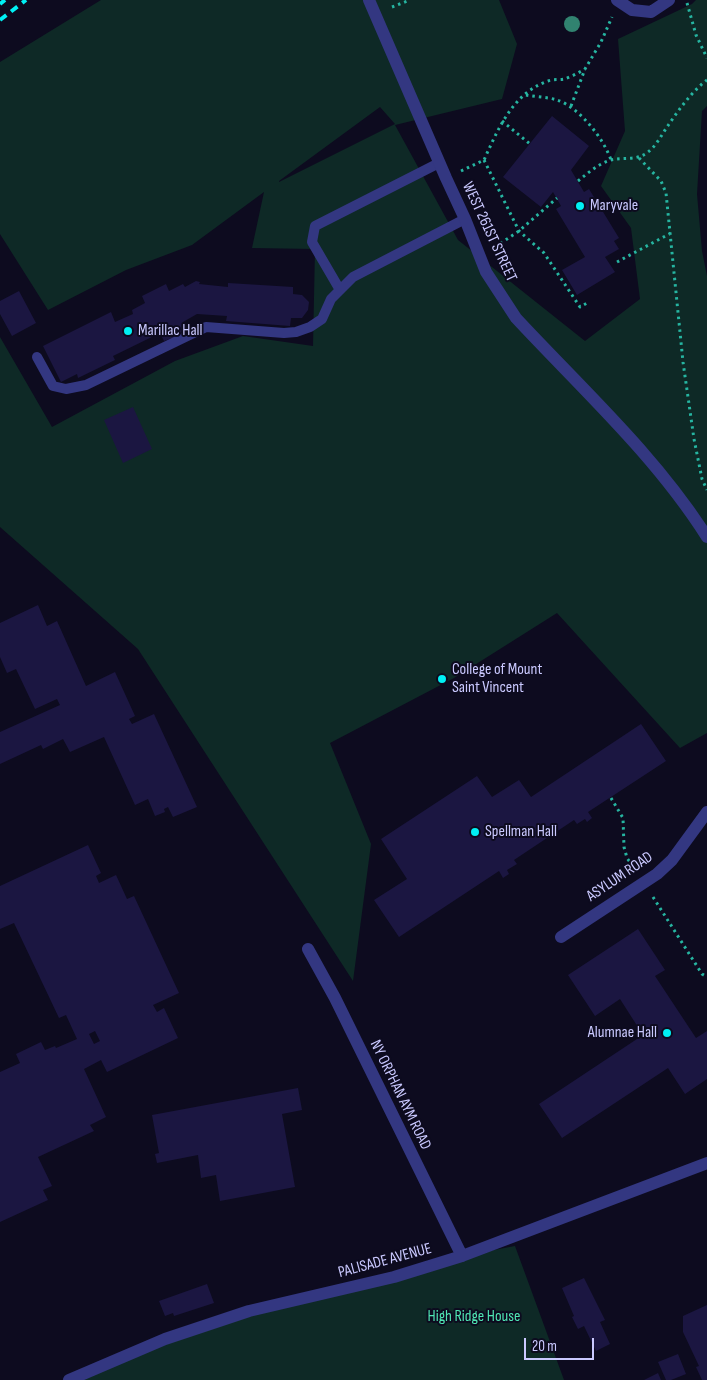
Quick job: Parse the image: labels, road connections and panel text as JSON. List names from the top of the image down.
{
  "streets": {
    "street": [
      "WEST 261ST STREET",
      "ASYLUM ROAD",
      "NY ORPHAN AYM ROAD",
      "PALISADE AVENUE"
    ]
  },
  "crossings": [
    ["NY ORPHAN AYM ROAD", "PALISADE AVENUE"]
  ],
  "parks": ["High Ridge House"],
  "places": [
    "Maryvale",
    "Marillac Hall",
    "College of Mount Saint Vincent",
    "Spellman Hall",
    "Alumnae Hall"
  ],
  "scale_bar": "20 m"
}
